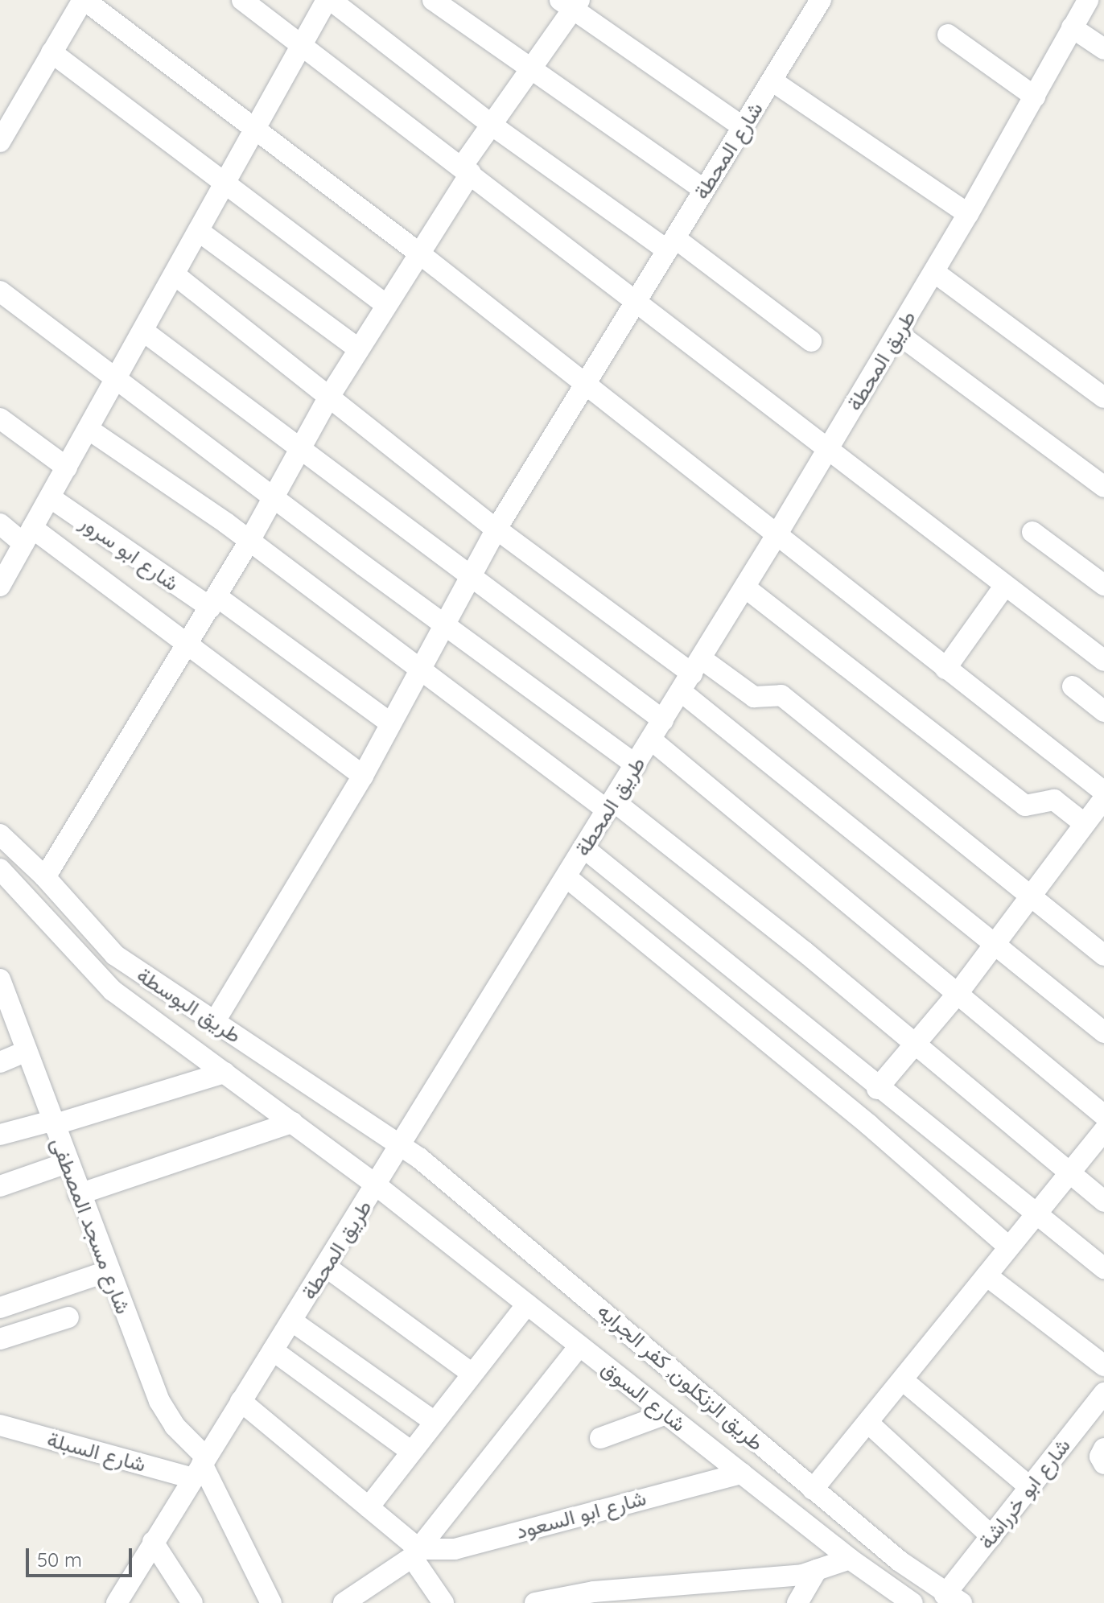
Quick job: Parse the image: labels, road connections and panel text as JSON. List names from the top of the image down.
{
  "streets": {
    "street": [
      "شارع المحطة",
      "طريق المحطة",
      "شارع ابو سرور",
      "طريق البوسطة",
      "شارع مسجد المصطفى",
      "طريق الزنكلون, كفر الجرايه",
      "شارع السوق",
      "شارع السبلة",
      "شارع ابو خرراشة",
      "شارع ابو السعود"
    ]
  },
  "crossings": [
    ["شارع المحطة", "شارع ابو سرور"],
    ["شارع المحطة", "طريق البوسطة"],
    ["طريق المحطة", "طريق البوسطة"],
    ["طريق المحطة", "شارع مسجد المصطفى"],
    ["طريق المحطة", "طريق الزنكلون, كفر الجرايه"],
    ["طريق المحطة", "شارع السوق"],
    ["طريق المحطة", "شارع السبلة"],
    ["طريق البوسطة", "طريق الزنكلون, كفر الجرايه"],
    ["طريق البوسطة", "شارع السوق"],
    ["شارع مسجد المصطفى", "شارع السبلة"],
    ["طريق الزنكلون, كفر الجرايه", "شارع السوق"],
    ["طريق الزنكلون, كفر الجرايه", "شارع ابو خرراشة"],
    ["شارع السوق", "شارع ابو السعود"]
  ],
  "scale_bar": "50 m"
}
